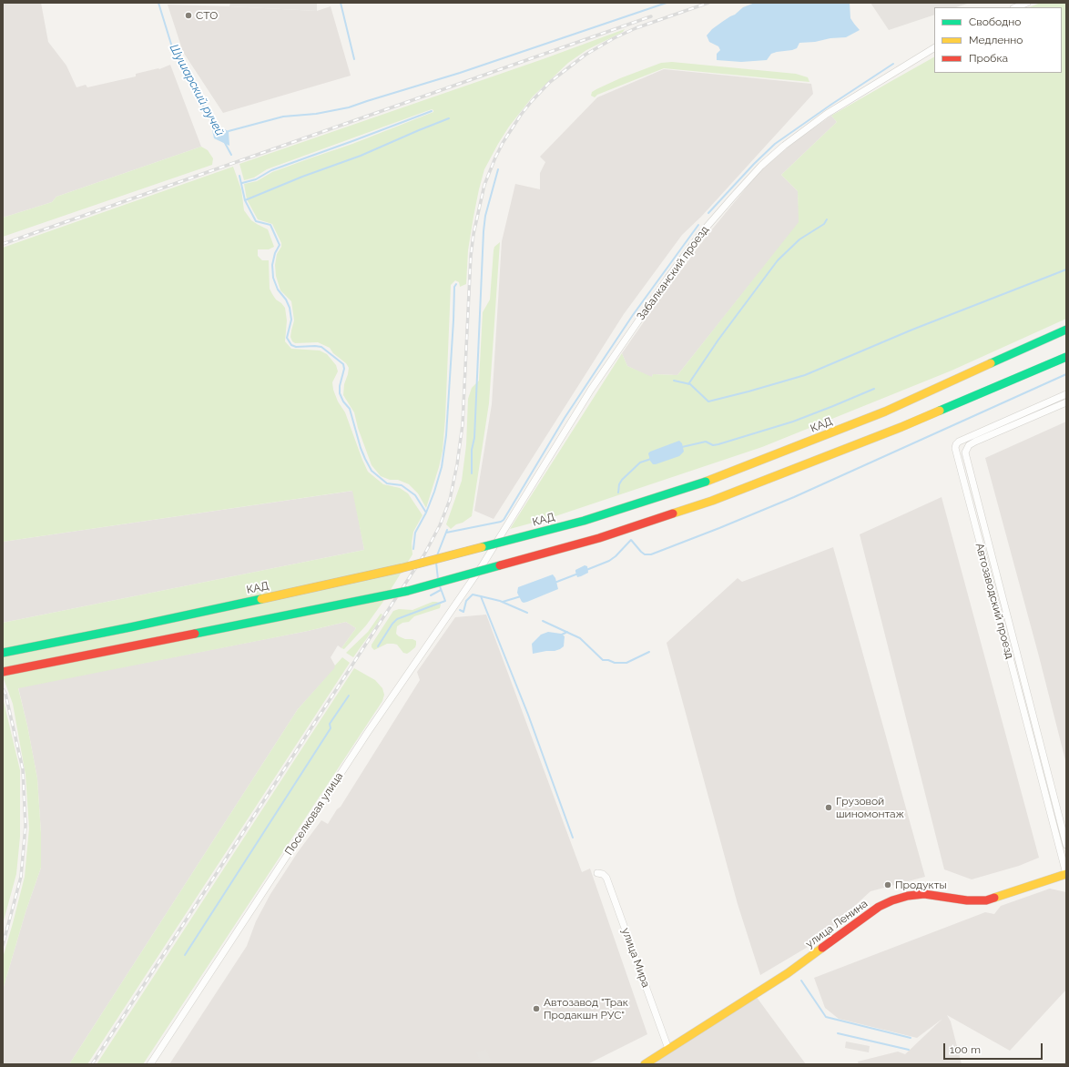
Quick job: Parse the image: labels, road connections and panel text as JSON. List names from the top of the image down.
{
  "streets": {
    "main road": ["КАД", "улица Ленина"],
    "street": [
      "Забалканский проезд",
      "Автозаводский проезд",
      "Поселковая улица",
      "улица Мира"
    ]
  },
  "crossings": [
    ["Забалканский проезд", "Поселковая улица"],
    ["Автозаводский проезд", "улица Ленина"],
    ["улица Ленина", "улица Мира"]
  ],
  "water": ["Шушарский ручей"],
  "places": [
    "СТО",
    "Грузовой шиномонтаж",
    "Продукты",
    "Автозавод \"Трак Продакшн РУС\""
  ],
  "legend": ["Свободно", "Медленно", "Пробка"],
  "scale_bar": "100 m"
}
